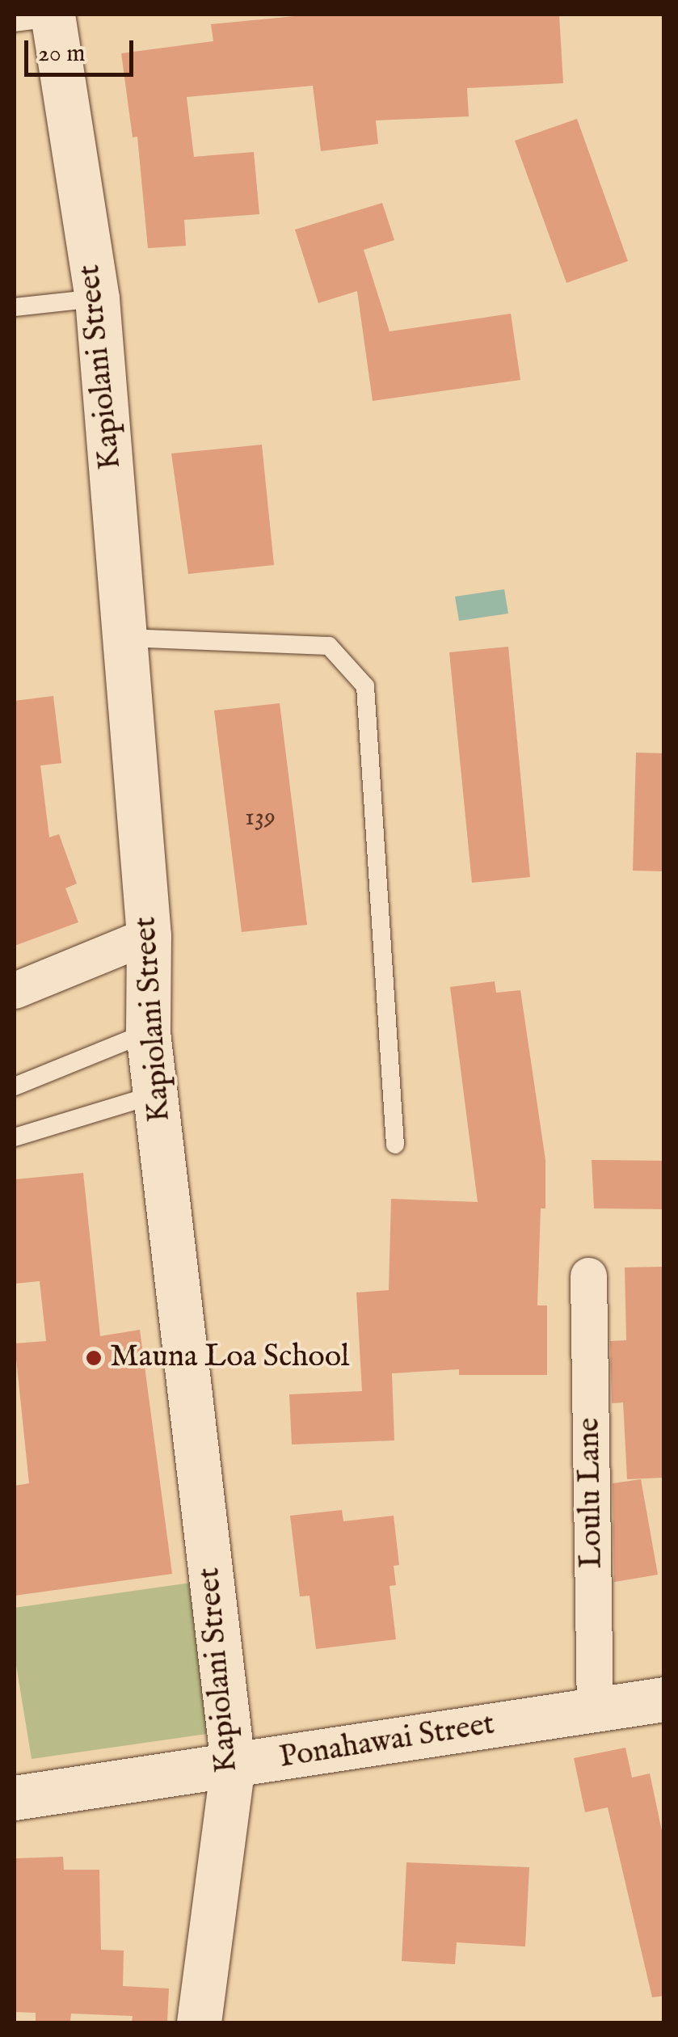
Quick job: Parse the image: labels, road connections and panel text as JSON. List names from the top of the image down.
{
  "streets": {
    "street": ["Kapiolani Street", "Loulu Lane", "Ponahawai Street"]
  },
  "crossings": [
    ["Kapiolani Street", "Ponahawai Street"],
    ["Loulu Lane", "Ponahawai Street"]
  ],
  "places": ["Mauna Loa School"],
  "house_numbers": ["139"],
  "scale_bar": "20 m"
}
